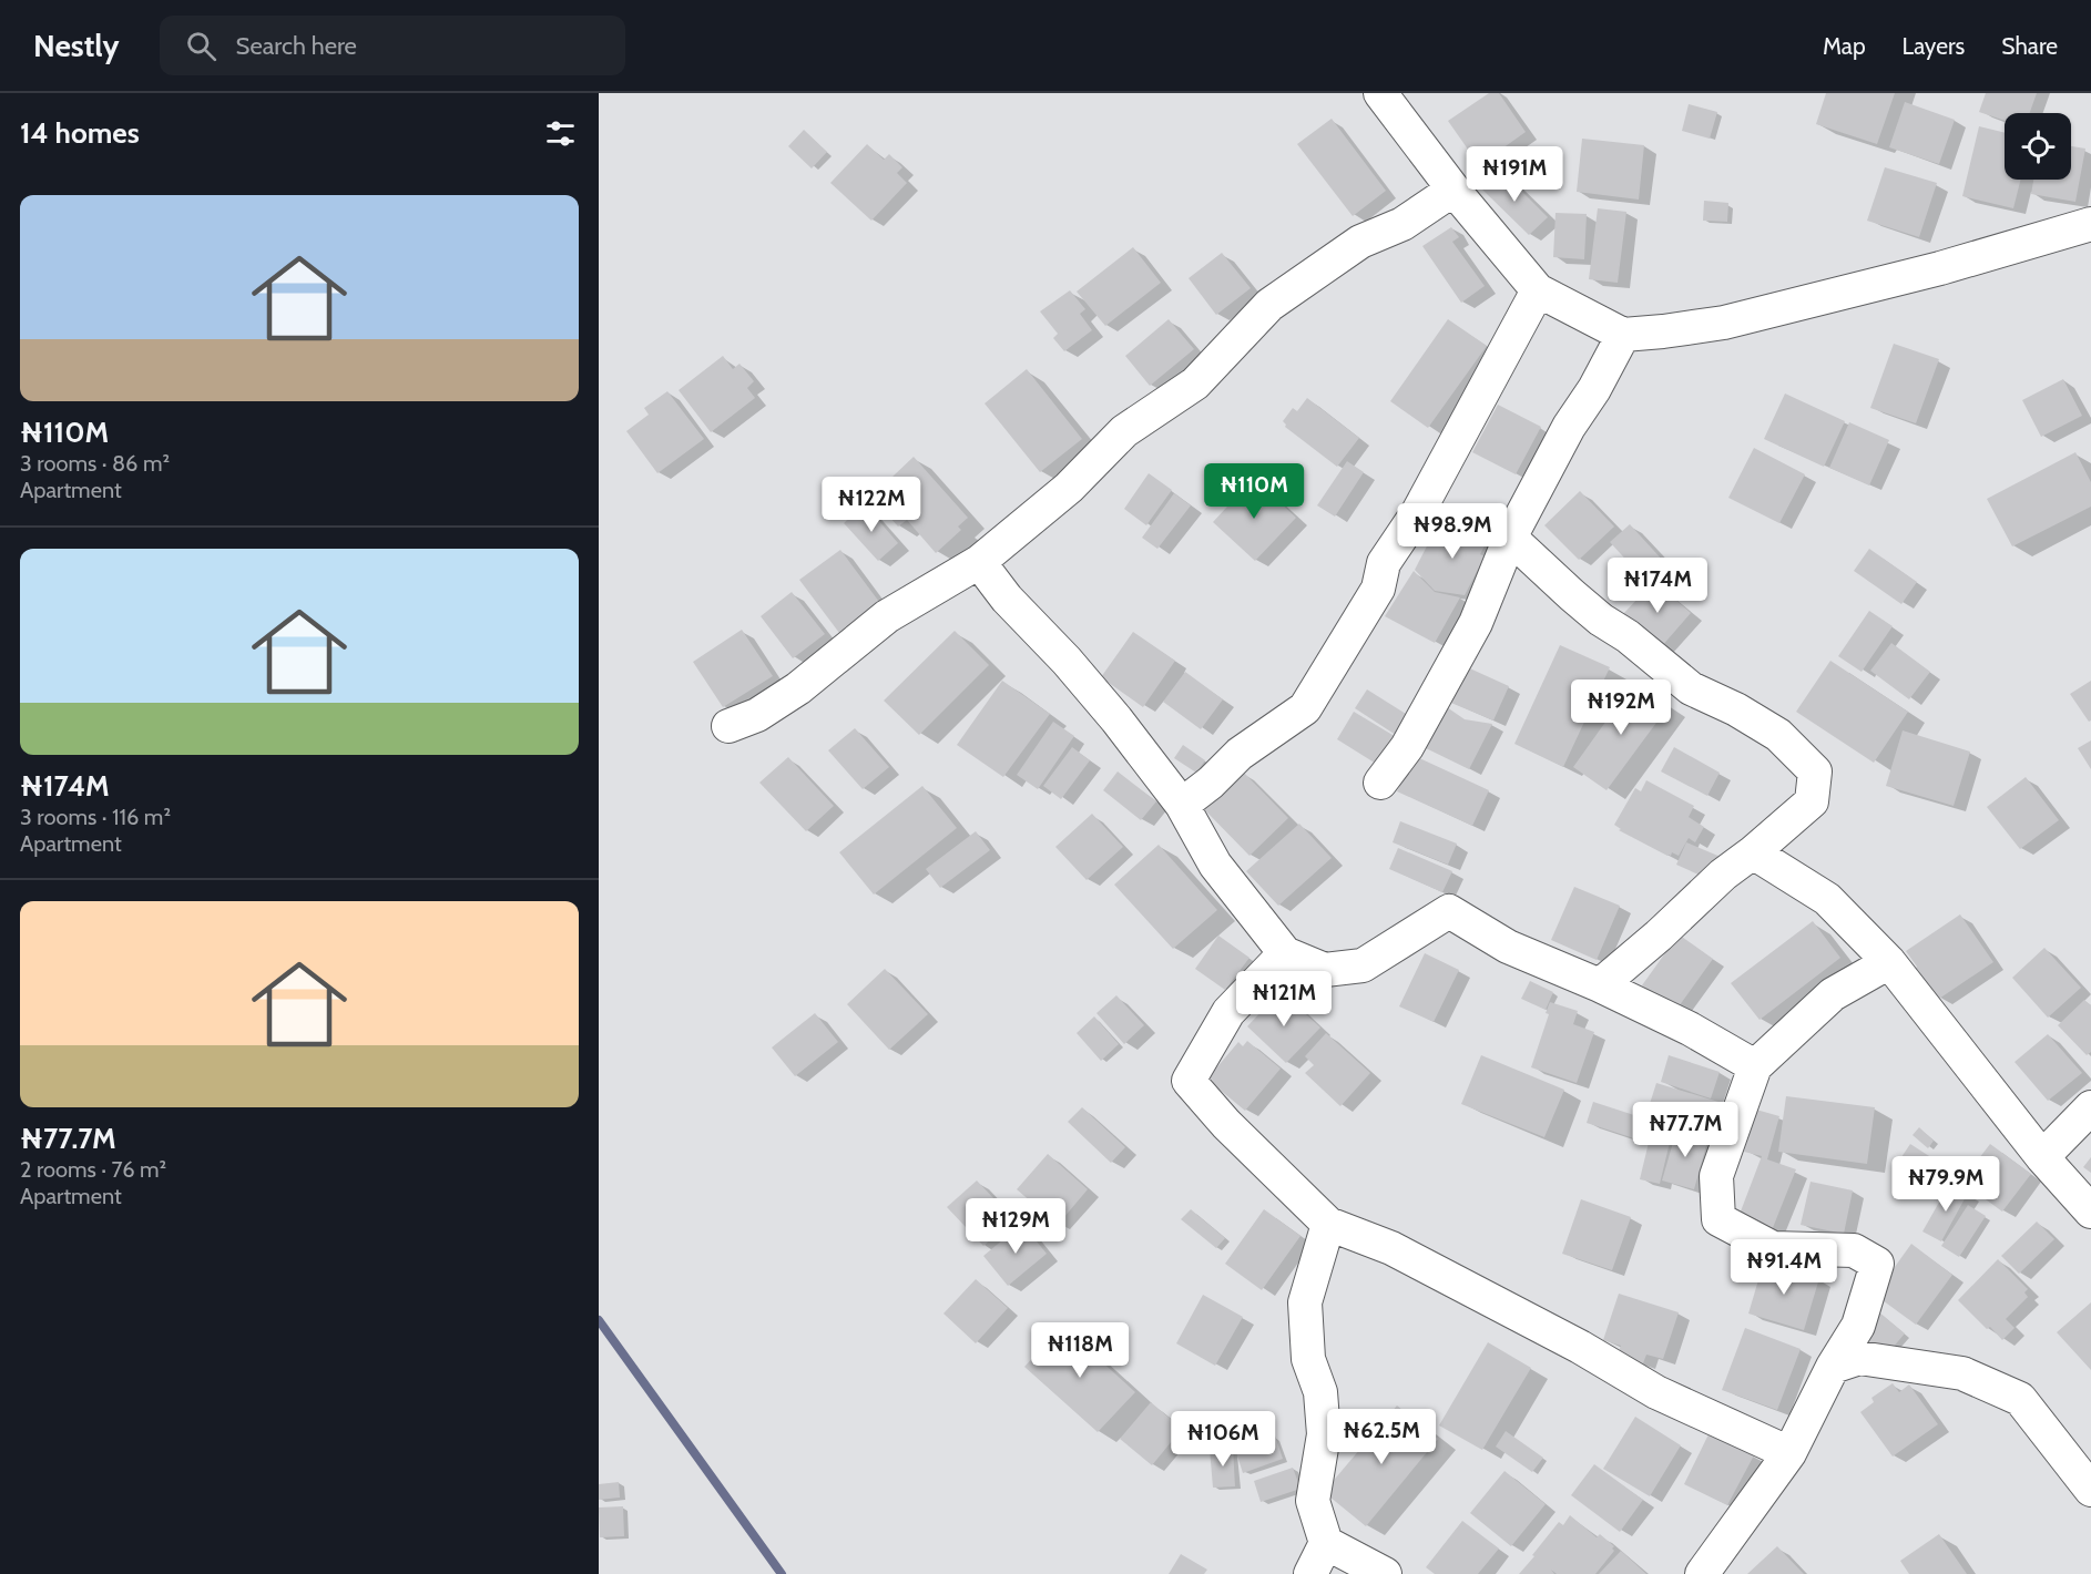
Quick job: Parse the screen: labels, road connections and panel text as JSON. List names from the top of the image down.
{
  "page": {
    "header": "Nestly",
    "search": "Search here",
    "nav": ["Map", "Layers", "Share"],
    "heading": "14 homes",
    "price": [
      "₦191M",
      "₦110M",
      "₦122M",
      "₦98.9M",
      "₦174M",
      "₦192M",
      "₦121M",
      "₦77.7M",
      "₦79.9M",
      "₦129M",
      "₦91.4M",
      "₦118M",
      "₦62.5M",
      "₦106M"
    ],
    "list": [
      {
        "name": "₦110M",
        "note": "3 rooms · 86 m² · Apartment"
      },
      {
        "name": "₦174M",
        "note": "3 rooms · 116 m² · Apartment"
      },
      {
        "name": "₦77.7M",
        "note": "2 rooms · 76 m² · Apartment"
      }
    ]
  }
}
